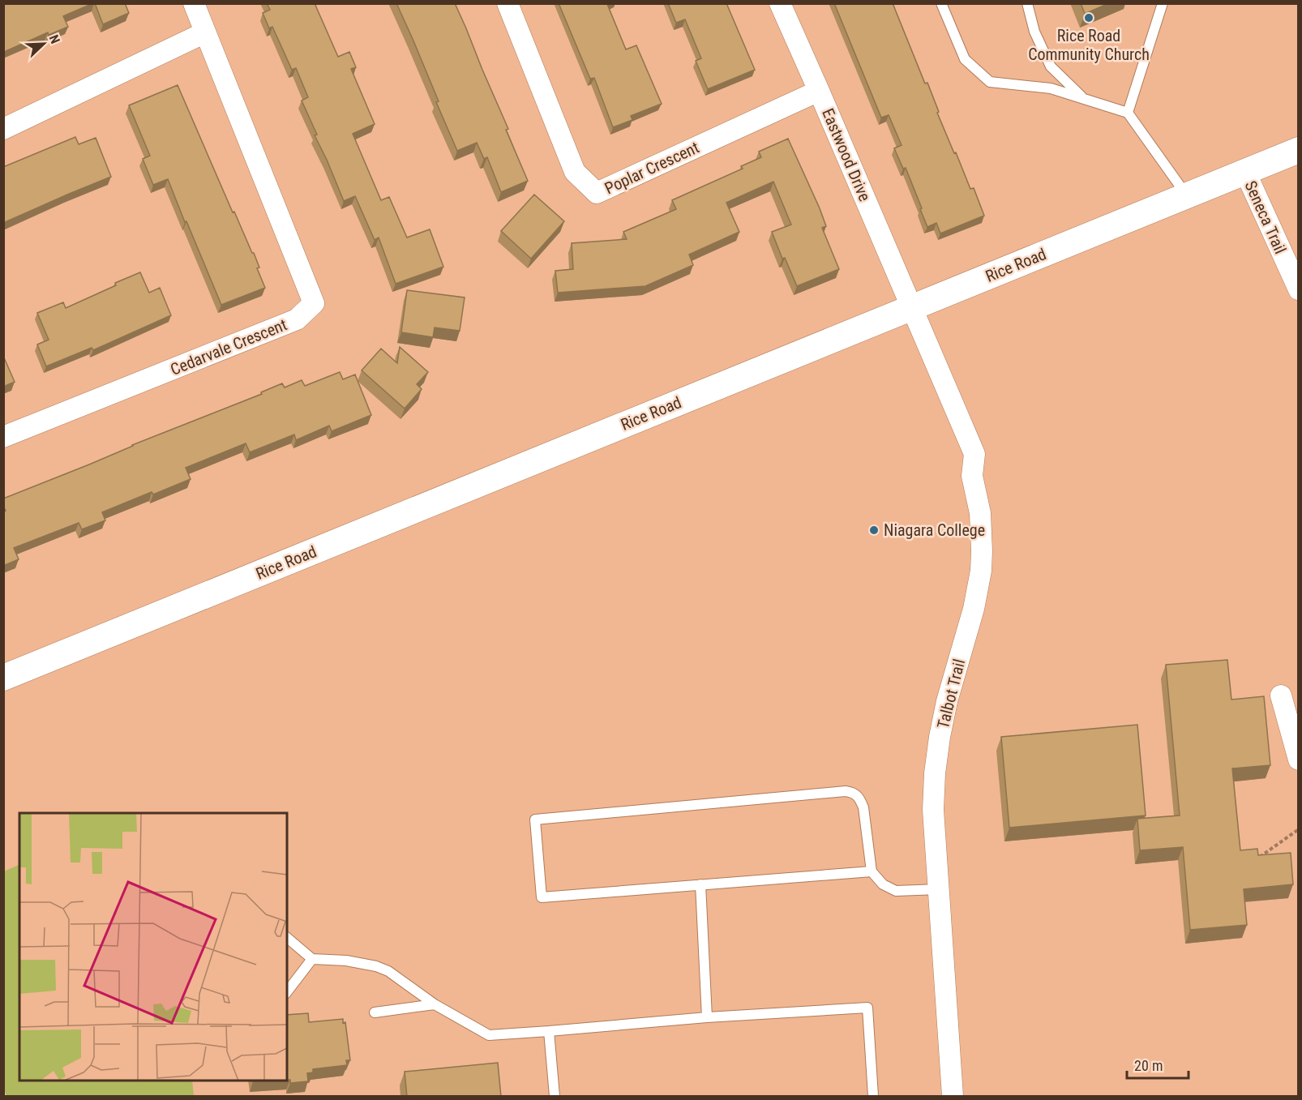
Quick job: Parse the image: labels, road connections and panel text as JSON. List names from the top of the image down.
{
  "streets": {
    "street": [
      "Eastwood Drive",
      "Poplar Crescent",
      "Seneca Trail",
      "Rice Road",
      "Cedarvale Crescent",
      "Talbot Trail"
    ]
  },
  "crossings": [
    ["Eastwood Drive", "Poplar Crescent"],
    ["Eastwood Drive", "Rice Road"],
    ["Eastwood Drive", "Talbot Trail"],
    ["Seneca Trail", "Rice Road"],
    ["Rice Road", "Talbot Trail"]
  ],
  "places": ["Rice Road Community Church", "Niagara College"],
  "scale_bar": "20 m",
  "north": "top right"
}
